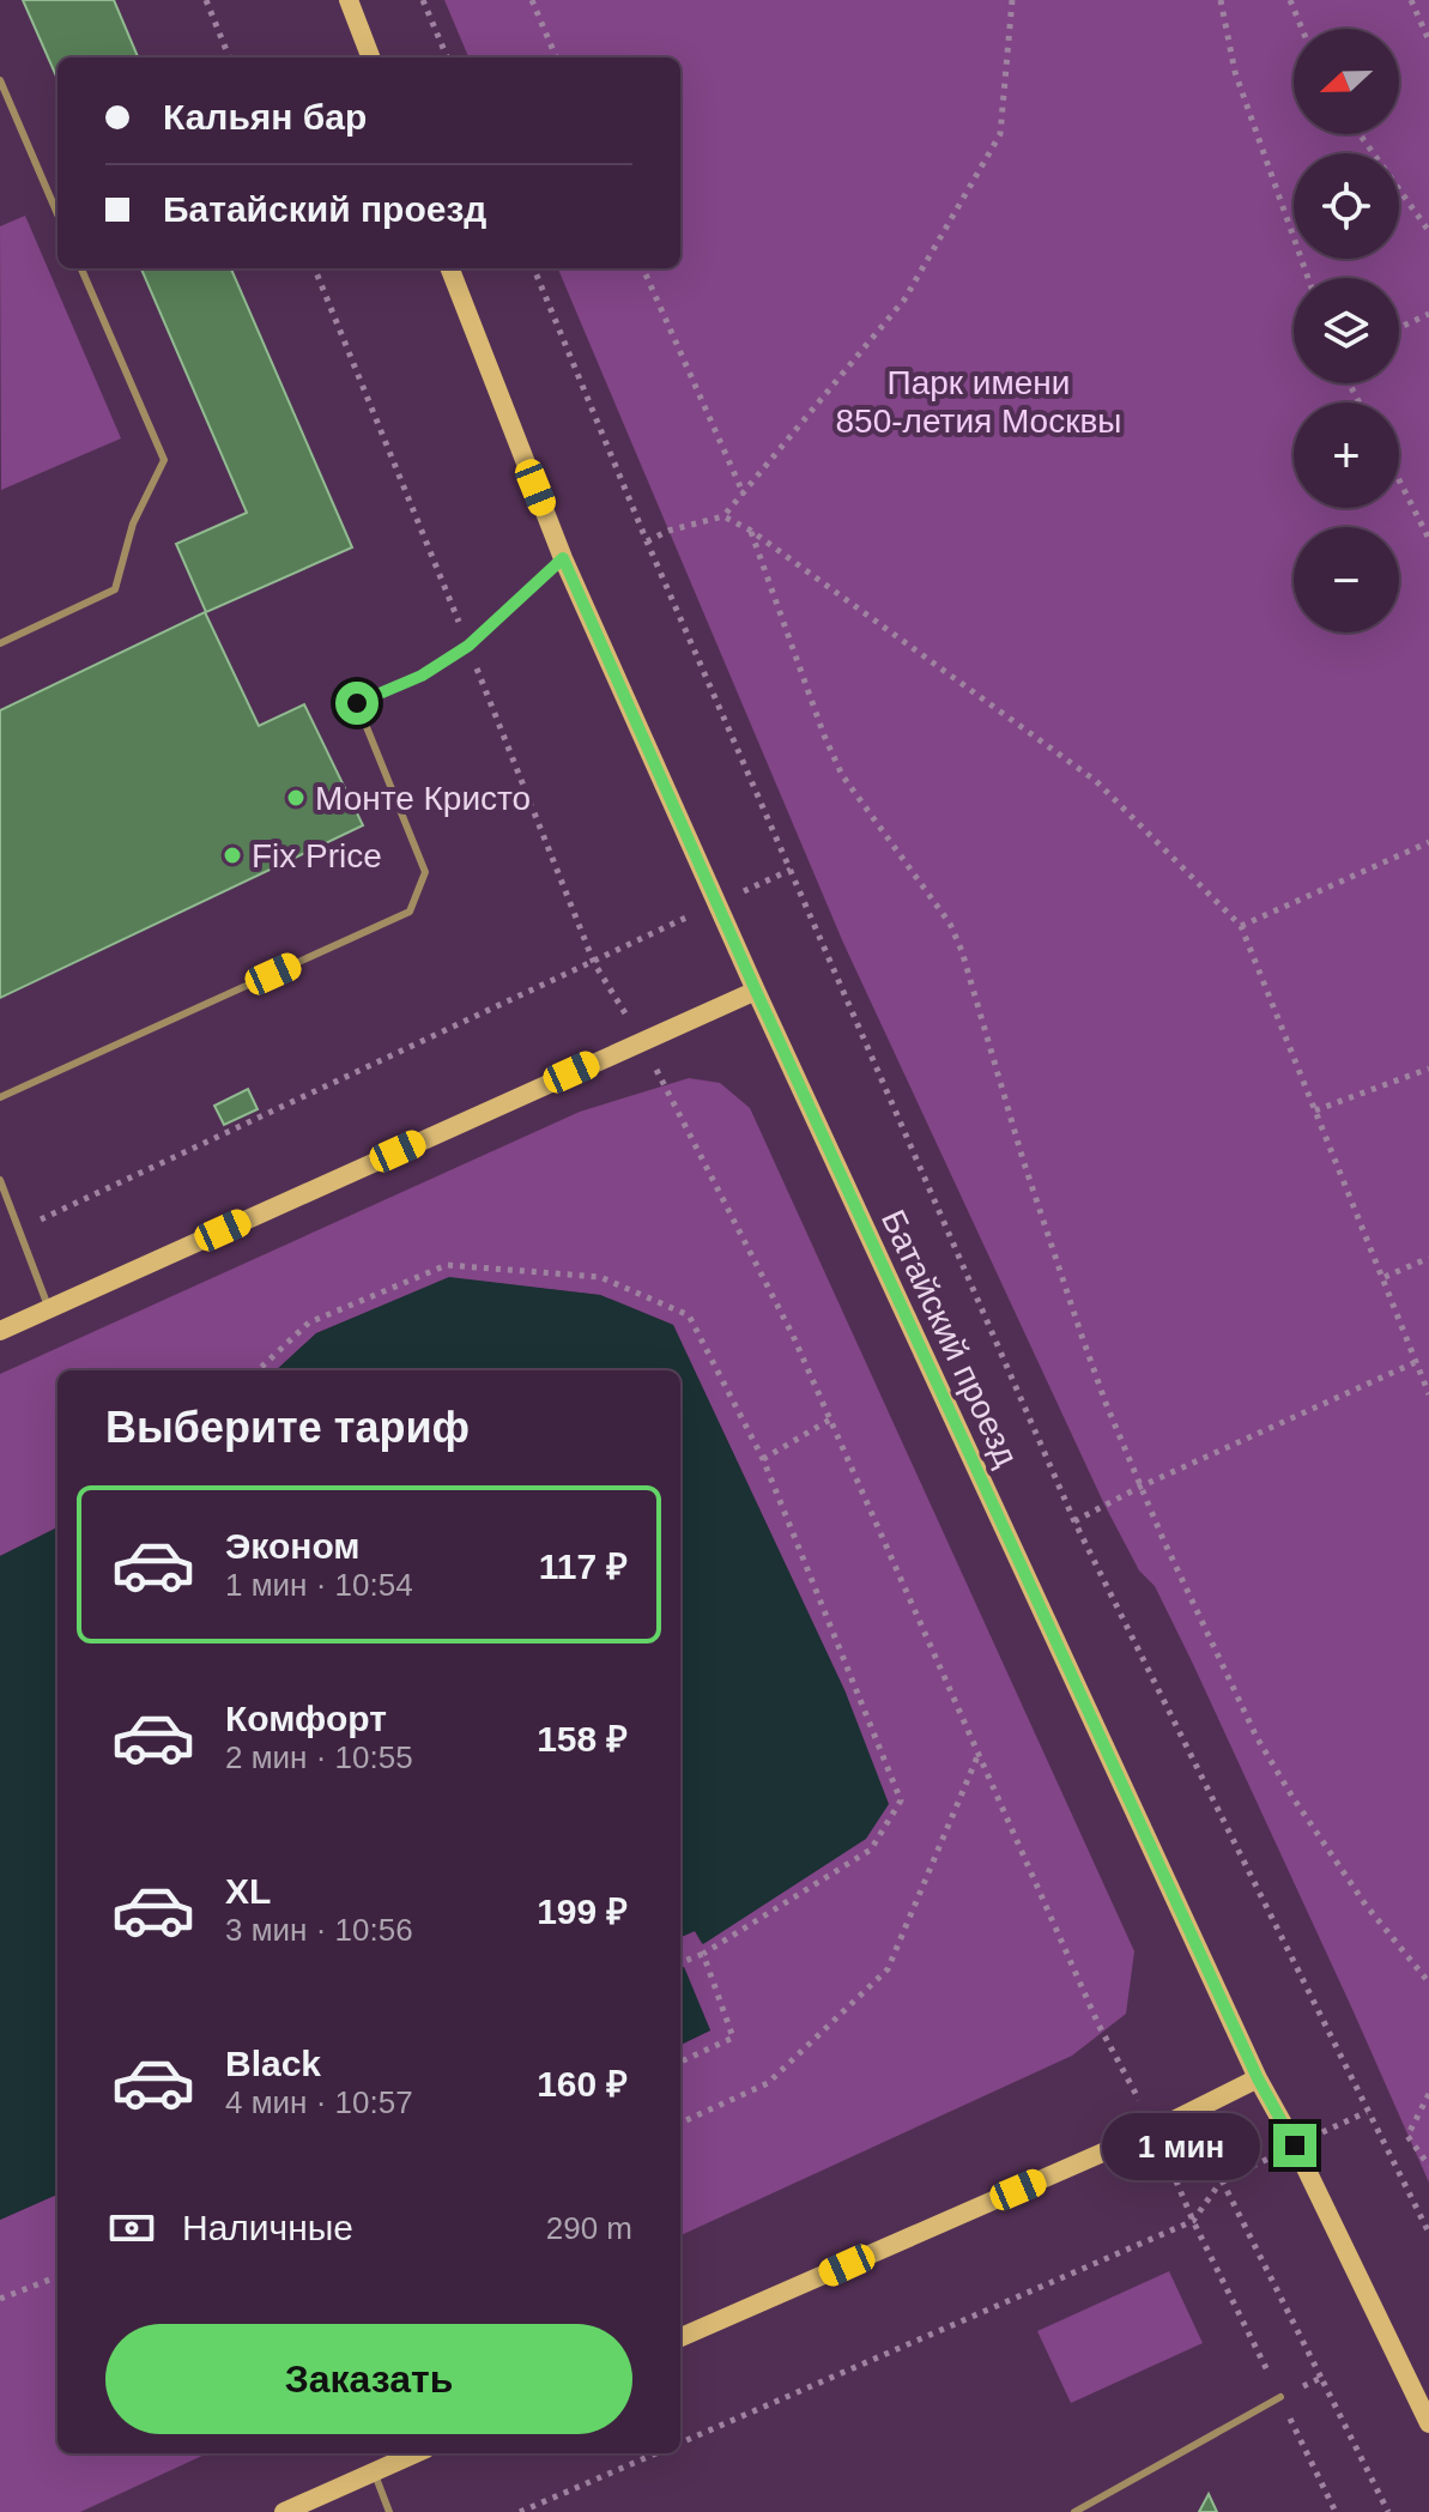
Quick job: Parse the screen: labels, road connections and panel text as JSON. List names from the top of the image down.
{
  "streets": {
    "main road": ["Батайский проезд"]
  },
  "parks": ["Парк имени 850-летия Москвы"],
  "places": ["Монте Кристо", "Fix Price"],
  "north": "left",
  "page": {
    "map_buttons": ["+", "−"],
    "banner": ["Кальян бар", "Батайский проезд"],
    "heading": "Выберите тариф",
    "list": [
      {
        "name": "Эконом",
        "note": "1 мин · 10:54",
        "value": "117 ₽"
      },
      {
        "name": "Комфорт",
        "note": "2 мин · 10:55",
        "value": "158 ₽"
      },
      {
        "name": "XL",
        "note": "3 мин · 10:56",
        "value": "199 ₽"
      },
      {
        "name": "Black",
        "note": "4 мин · 10:57",
        "value": "160 ₽"
      }
    ],
    "bubble": "1 мин",
    "pay": ["Наличные", "290 m"],
    "buttons": "Заказать"
  }
}
